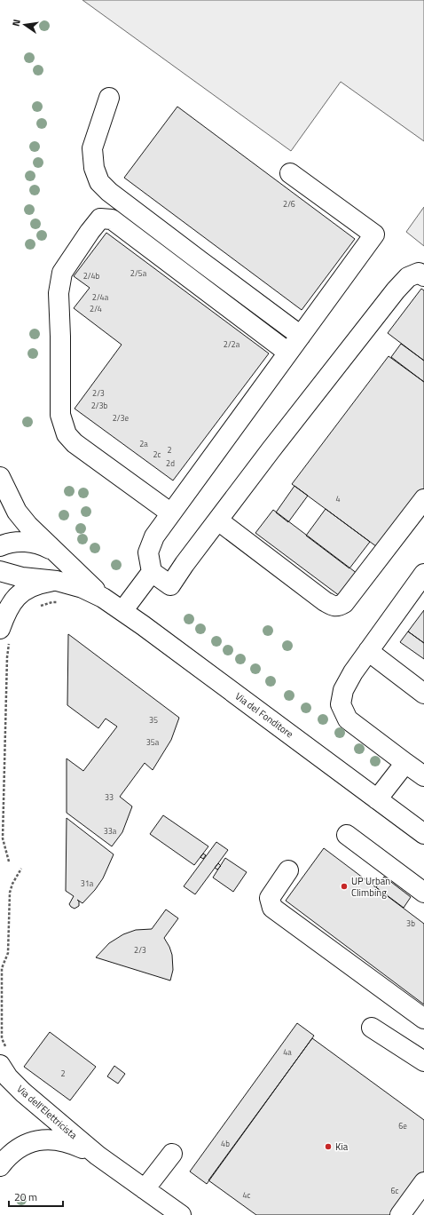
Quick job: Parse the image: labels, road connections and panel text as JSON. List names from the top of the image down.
{
  "streets": {
    "street": ["Via del Fonditore", "Via dell'Elettricista"]
  },
  "places": ["UP Urban Climbing", "Kia"],
  "house_numbers": [
    "2/6",
    "2/5a",
    "2/4b",
    "2/4a",
    "2/4",
    "2/2a",
    "2/3",
    "2/3b",
    "2/3e",
    "2a",
    "2",
    "2c",
    "2d",
    "4",
    "35",
    "35a",
    "33",
    "33a",
    "31a",
    "3b",
    "2/3",
    "4a",
    "2",
    "6e",
    "4b",
    "6c",
    "4c"
  ],
  "scale_bar": "20 m",
  "north": "left"
}
